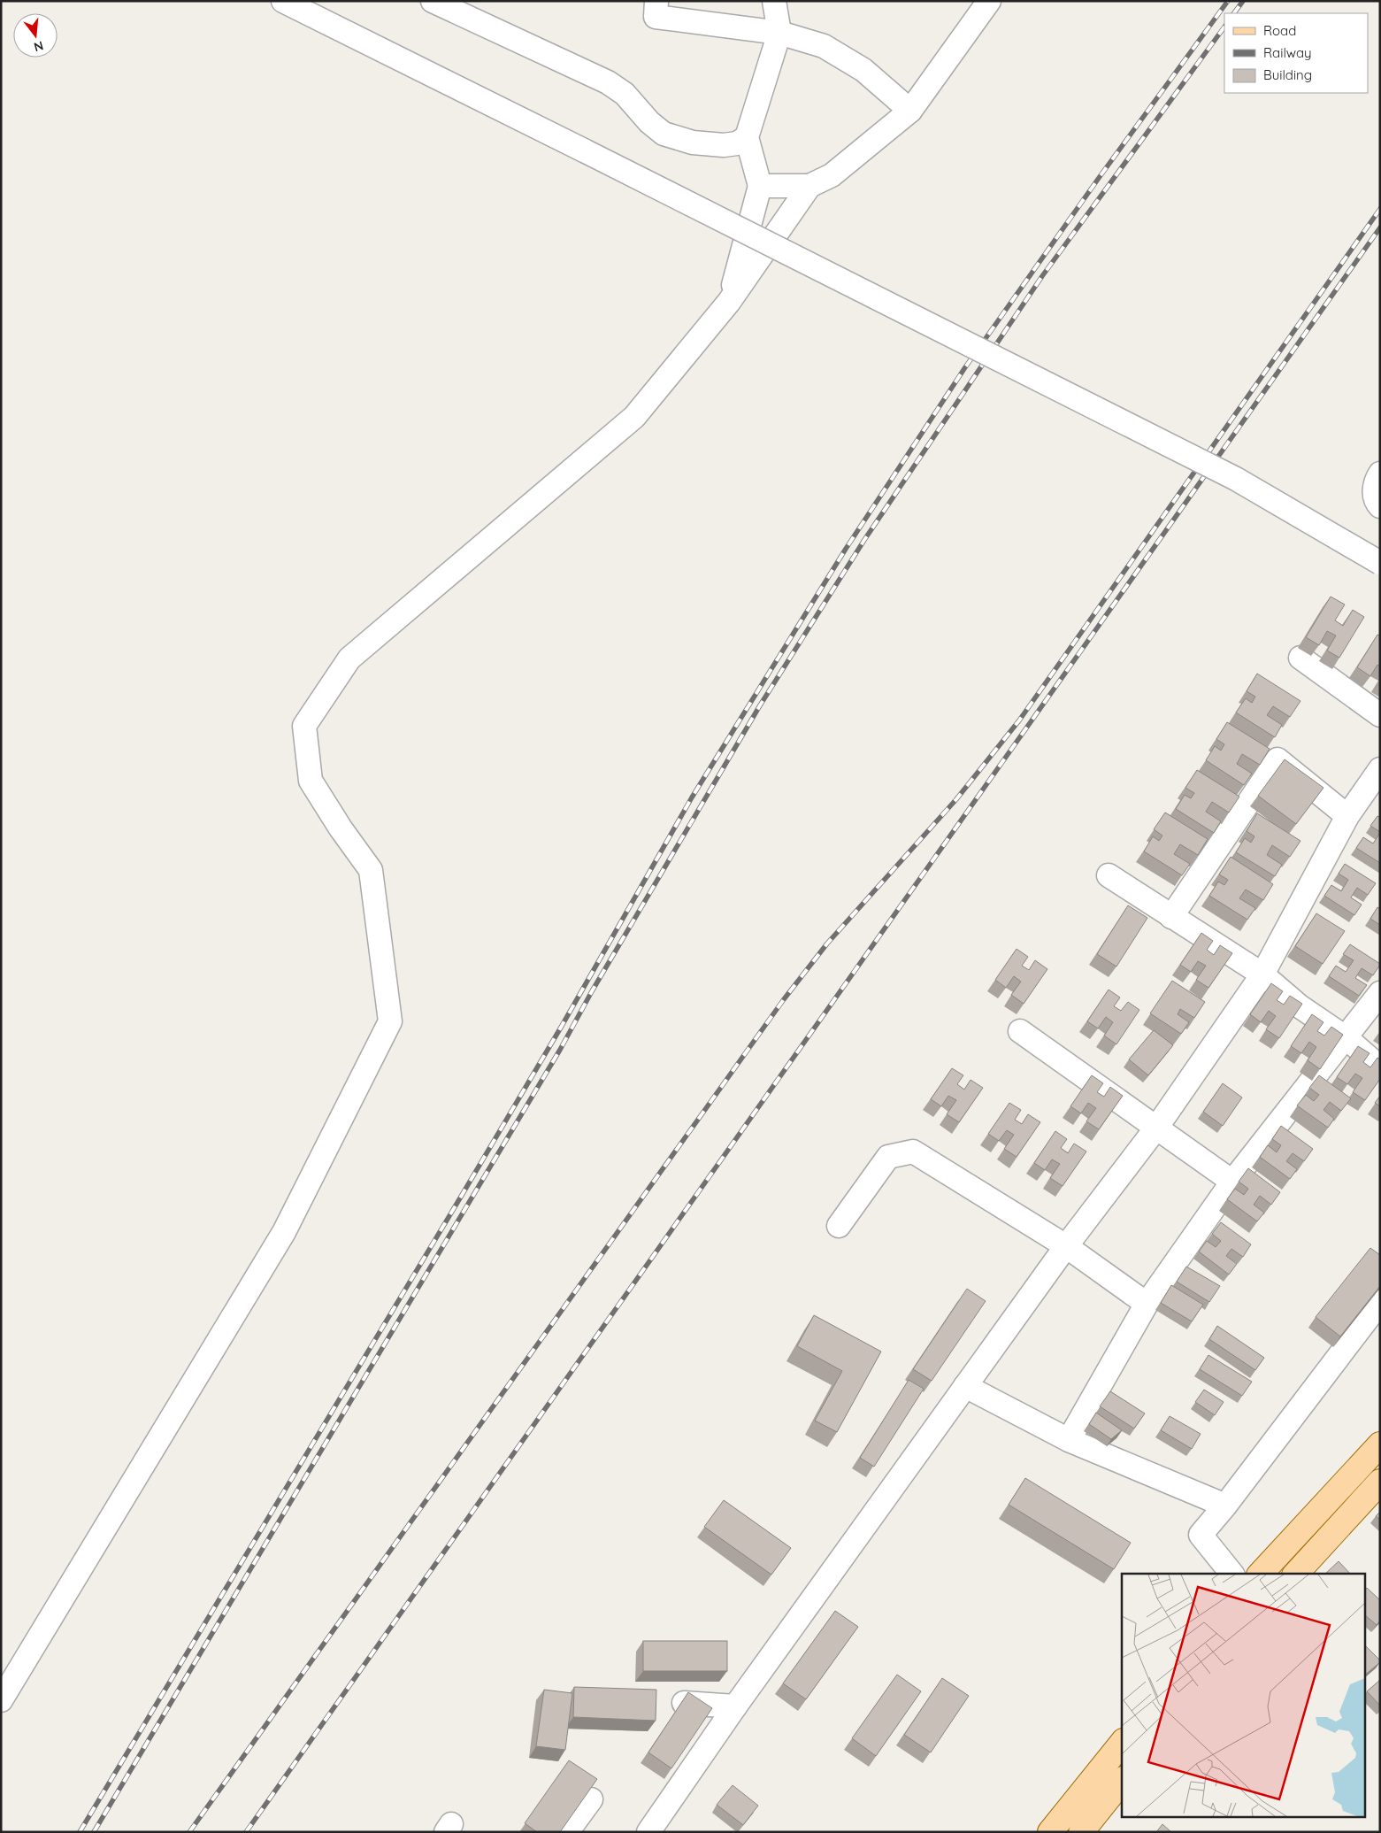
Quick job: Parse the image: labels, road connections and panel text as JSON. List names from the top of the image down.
{
  "legend": ["Road", "Railway", "Building"],
  "north": "bottom"
}
